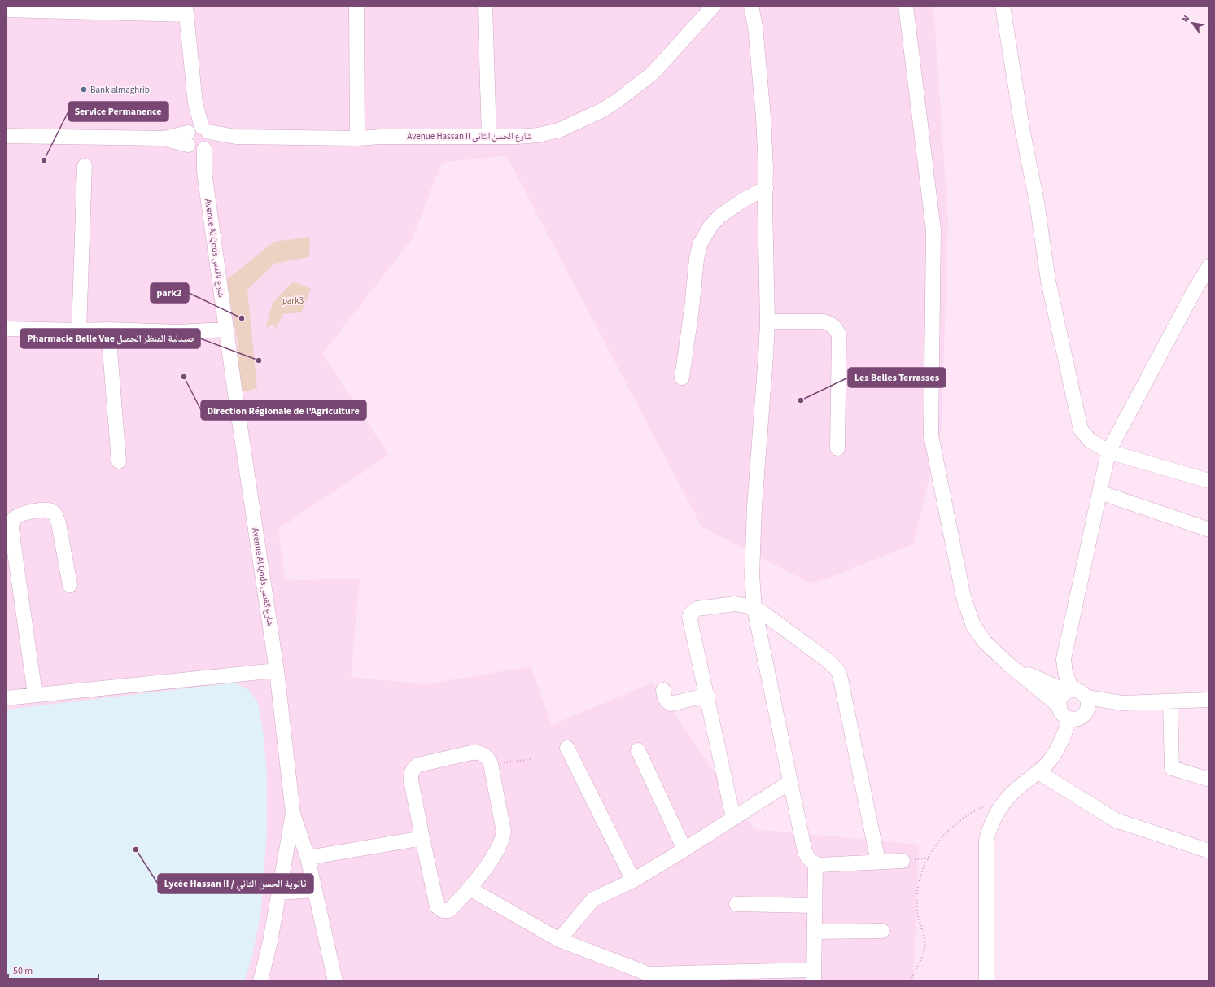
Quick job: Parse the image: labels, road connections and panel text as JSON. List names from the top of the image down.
{
  "streets": {
    "street": ["Avenue Hassan II شارع الحسن الثاني", "Avenue Al Qods شارع القدس"]
  },
  "crossings": [
    ["Avenue Hassan II شارع الحسن الثاني", "Avenue Al Qods شارع القدس"]
  ],
  "parks": ["park3"],
  "places": [
    "Bank almaghrib",
    "Service Permanence",
    "park2",
    "Pharmacie Belle Vue صيدلية المنظر الجميل",
    "Direction Régionale de l'Agriculture",
    "Les Belles Terrasses",
    "Lycée Hassan II / ثانوية الحسن الثاني"
  ],
  "scale_bar": "50 m",
  "north": "top left"
}
